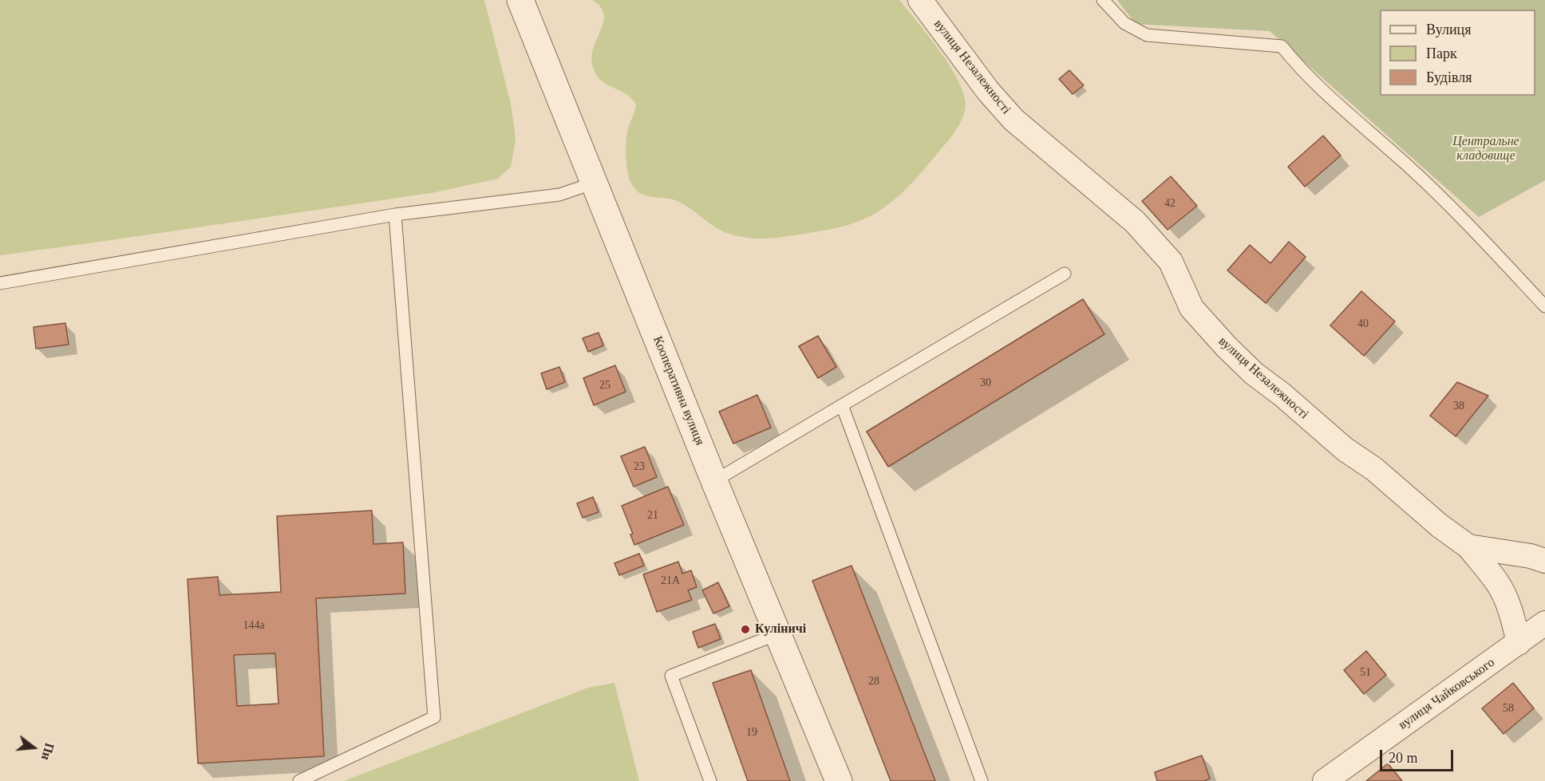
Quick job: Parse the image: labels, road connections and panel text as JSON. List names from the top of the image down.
{
  "streets": {
    "street": ["вулиця Незалежності", "Кооперативна вулиця", "вулиця Чайковського"]
  },
  "parks": ["Центральне кладовище"],
  "places": ["Куліничі"],
  "house_numbers": [
    "42",
    "40",
    "30",
    "25",
    "38",
    "23",
    "21",
    "21А",
    "144а",
    "51",
    "28",
    "58",
    "19"
  ],
  "legend": ["Вулиця", "Парк", "Будівля"],
  "scale_bar": "20 m",
  "north": "right"
}
